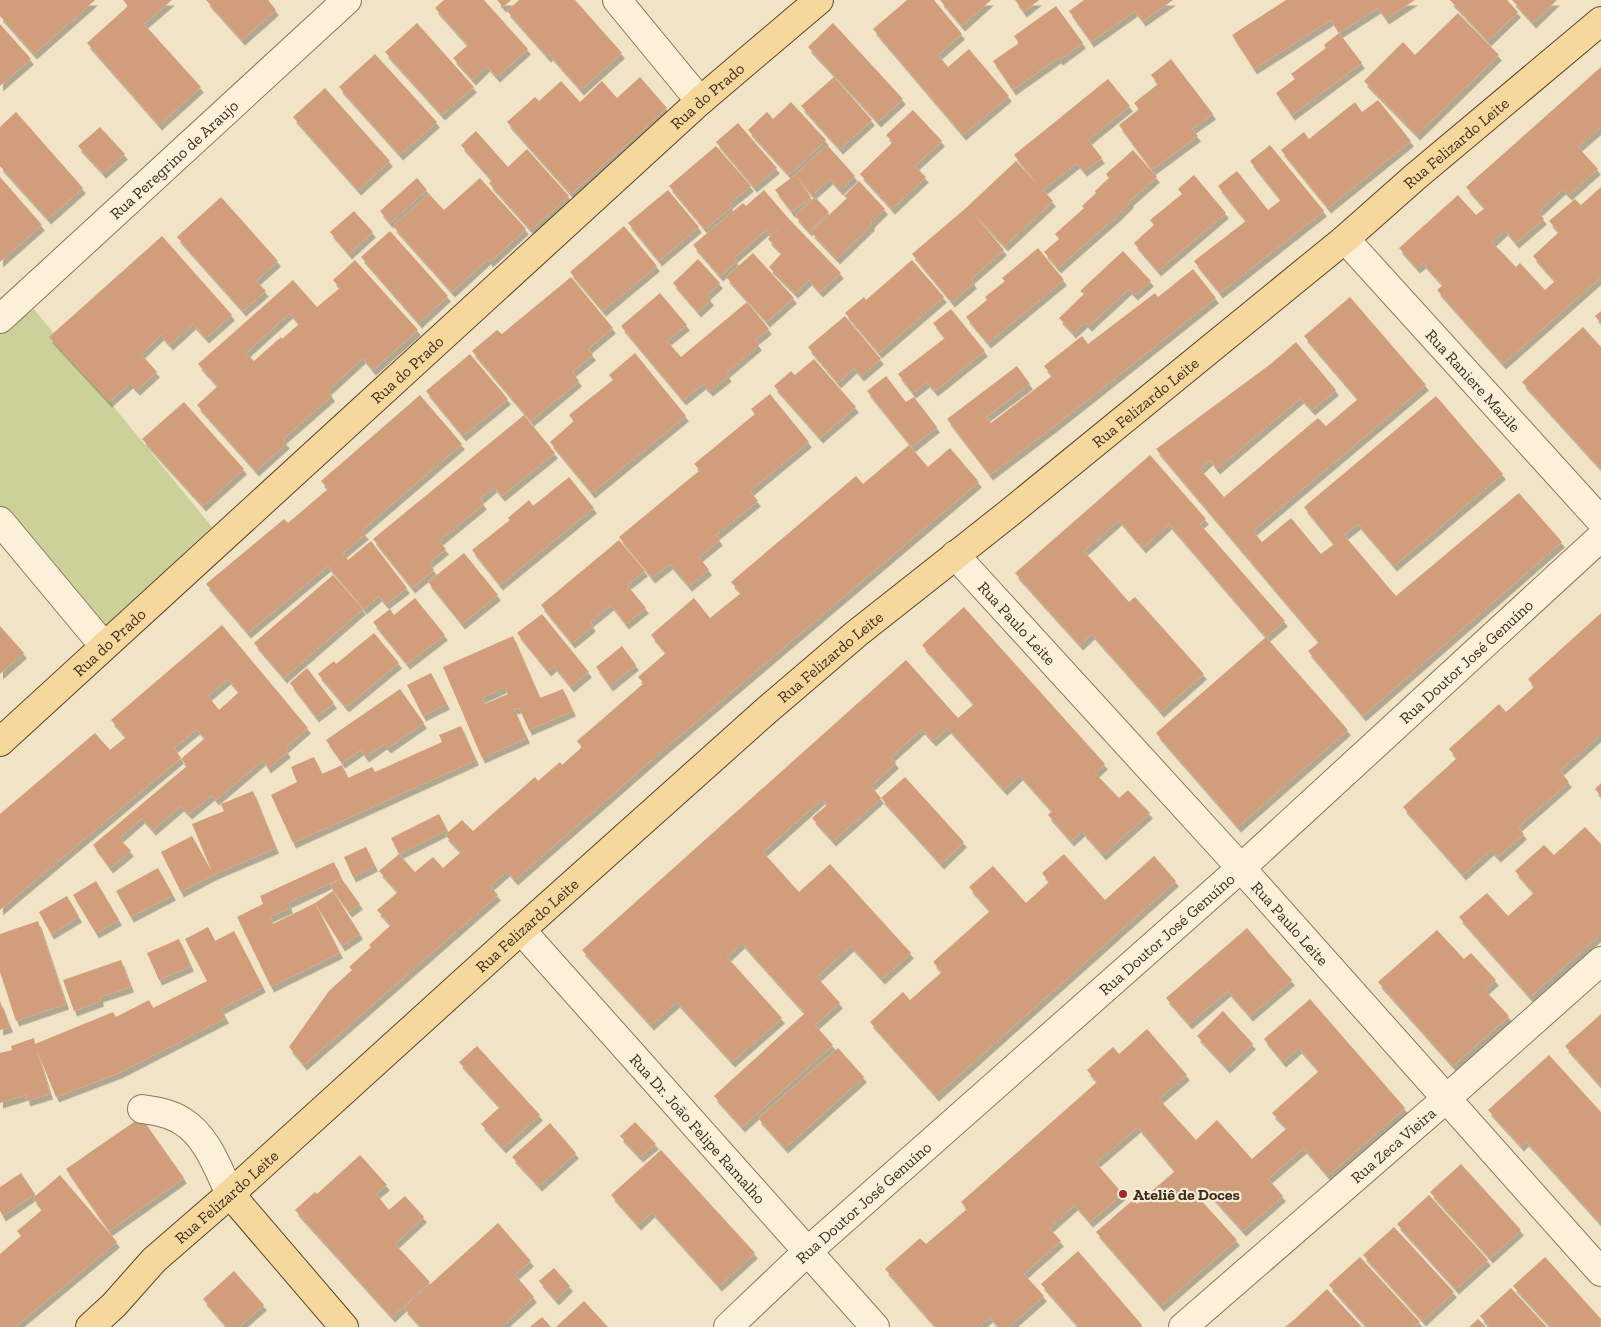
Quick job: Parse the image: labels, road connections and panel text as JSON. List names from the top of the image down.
{
  "streets": {
    "main road": ["Rua do Prado", "Rua Felizardo Leite"],
    "street": [
      "Rua Peregrino de Araujo",
      "Rua Raniere Mazile",
      "Rua Paulo Leite",
      "Rua Doutor José Genuíno",
      "Rua Dr. João Felipe Ramalho",
      "Rua Zeca Vieira"
    ]
  },
  "crossings": [
    ["Rua Felizardo Leite", "Rua Raniere Mazile"],
    ["Rua Felizardo Leite", "Rua Paulo Leite"],
    ["Rua Felizardo Leite", "Rua Dr. João Felipe Ramalho"],
    ["Rua Paulo Leite", "Rua Doutor José Genuíno"],
    ["Rua Paulo Leite", "Rua Zeca Vieira"],
    ["Rua Doutor José Genuíno", "Rua Dr. João Felipe Ramalho"]
  ],
  "places": ["Ateliê de Doces"]
}
